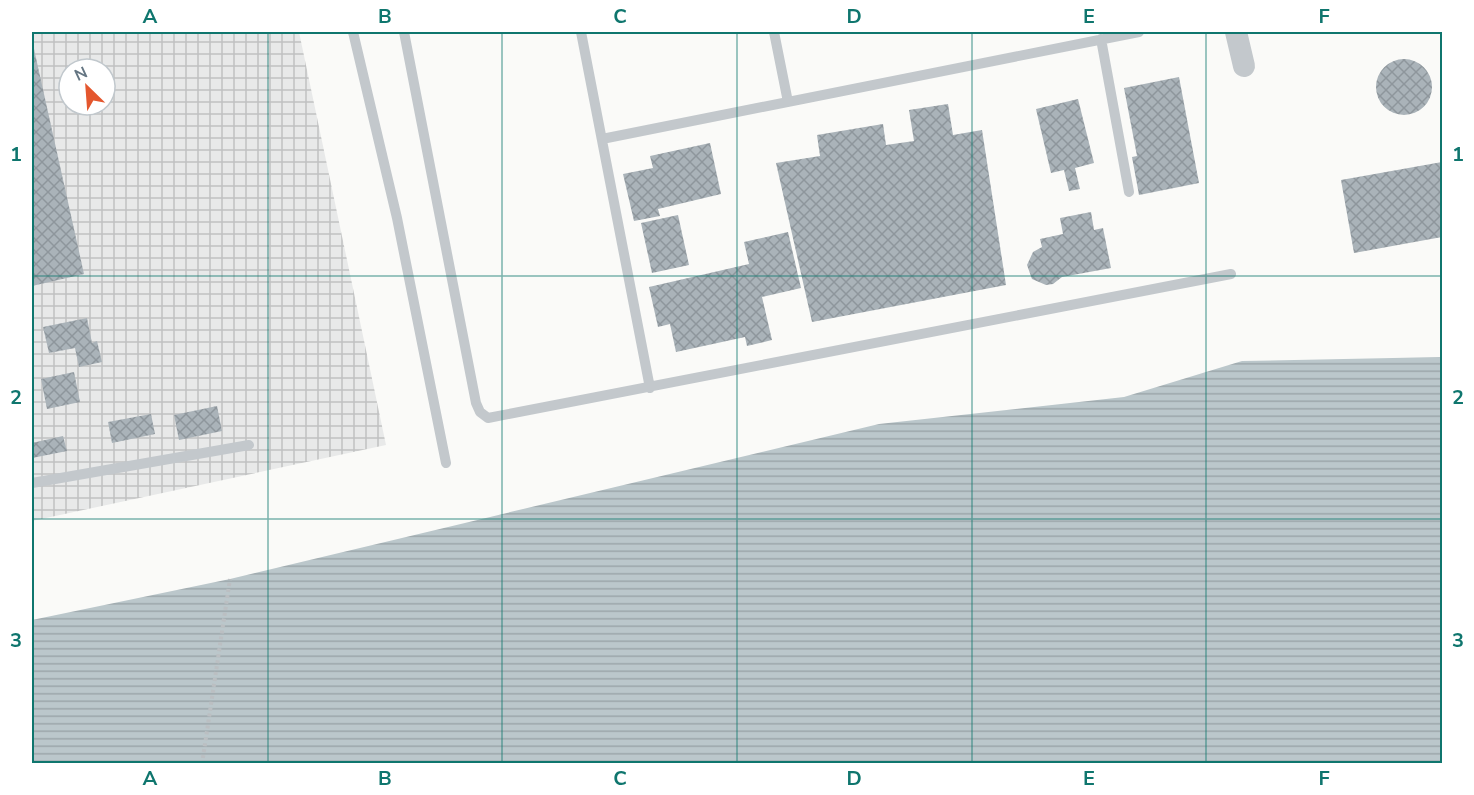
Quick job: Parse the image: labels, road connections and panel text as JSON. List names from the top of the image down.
{
  "north": "top left",
  "grid": {
    "columns": [
      "A",
      "B",
      "C",
      "D",
      "E",
      "F"
    ],
    "rows": ["1", "2", "3"]
  }
}
